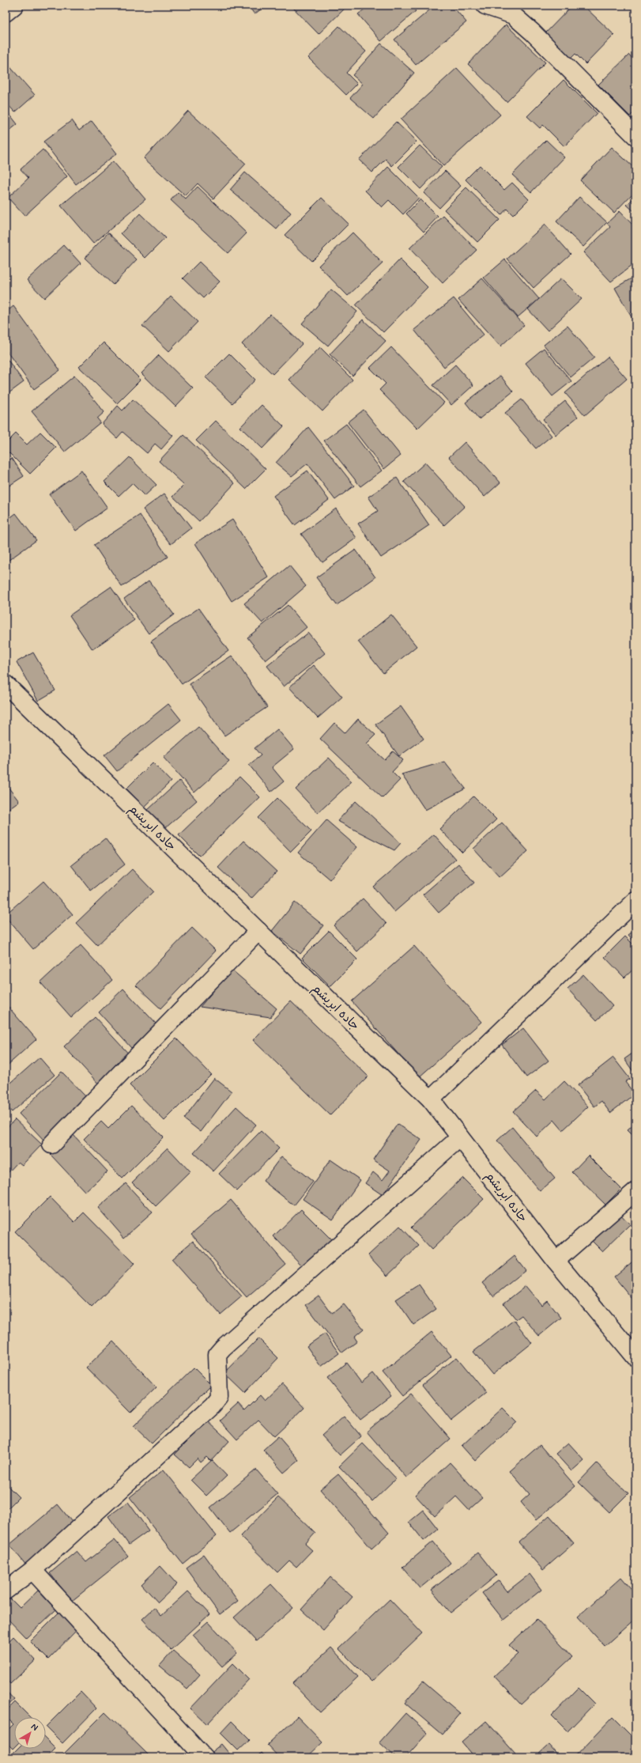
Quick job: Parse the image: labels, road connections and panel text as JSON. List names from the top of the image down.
{
  "streets": {
    "street": ["جاده ابریشم"]
  },
  "north": "top right"
}
